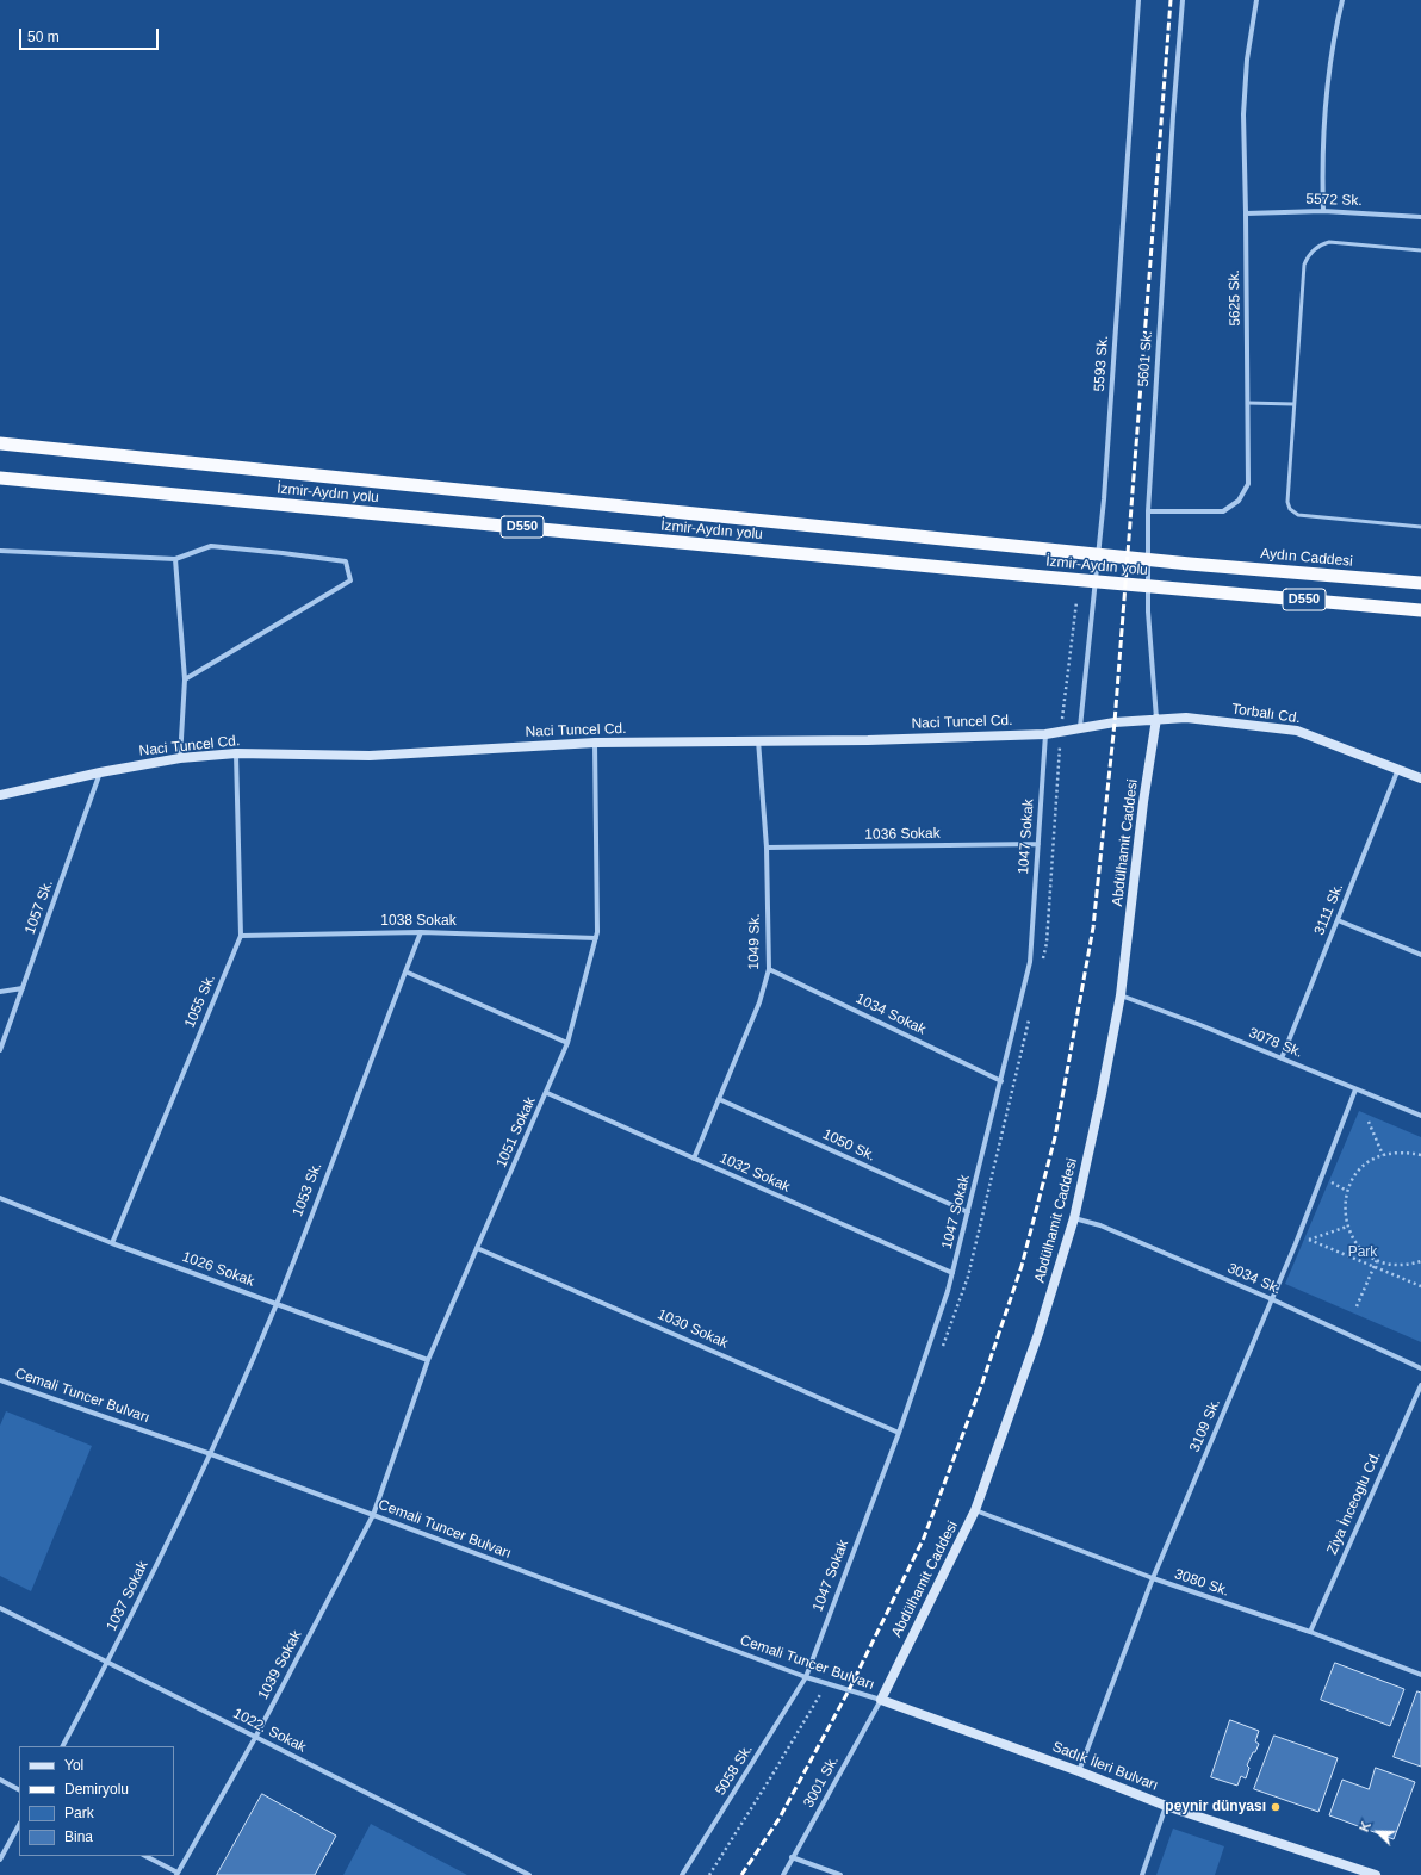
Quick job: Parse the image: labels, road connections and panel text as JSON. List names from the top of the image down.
{
  "streets": {
    "highway": ["İzmir-Aydın yolu", "D550", "Aydın Caddesi"],
    "main road": [
      "Torbalı Cd.",
      "Naci Tuncel Cd.",
      "Abdülhamit Caddesi",
      "Sadık İleri Bulvarı"
    ],
    "street": [
      "5572 Sk.",
      "5625 Sk.",
      "5601 Sk.",
      "5593 Sk.",
      "1036 Sokak",
      "1047 Sokak",
      "1057 Sk.",
      "3111 Sk.",
      "1038 Sokak",
      "1049 Sk.",
      "1055 Sk.",
      "1034 Sokak",
      "3078 Sk.",
      "1051 Sokak",
      "1050 Sk.",
      "1032 Sokak",
      "1053 Sk.",
      "1026 Sokak",
      "3034 Sk.",
      "1030 Sokak",
      "Cemali Tuncer Bulvarı",
      "3109 Sk.",
      "Ziya İnceoglu Cd.",
      "3080 Sk.",
      "1037 Sokak",
      "1039 Sokak",
      "1022. Sokak",
      "5058 Sk.",
      "3001 Sk."
    ]
  },
  "crossings": [
    ["5572 Sk.", "5625 Sk."],
    ["5625 Sk.", "5601 Sk."],
    ["5601 Sk.", "Torbalı Cd."],
    ["5601 Sk.", "Naci Tuncel Cd."],
    ["5601 Sk.", "Abdülhamit Caddesi"],
    ["5593 Sk.", "Naci Tuncel Cd."],
    ["İzmir-Aydın yolu", "Aydın Caddesi"],
    ["Torbalı Cd.", "Naci Tuncel Cd."],
    ["Torbalı Cd.", "Abdülhamit Caddesi"],
    ["Torbalı Cd.", "3111 Sk."],
    ["Naci Tuncel Cd.", "1047 Sokak"],
    ["Naci Tuncel Cd.", "Abdülhamit Caddesi"],
    ["Naci Tuncel Cd.", "1057 Sk."],
    ["Naci Tuncel Cd.", "1049 Sk."],
    ["Naci Tuncel Cd.", "1055 Sk."],
    ["Naci Tuncel Cd.", "1051 Sokak"],
    ["1036 Sokak", "1047 Sokak"],
    ["1036 Sokak", "1049 Sk."],
    ["1047 Sokak", "1034 Sokak"],
    ["1047 Sokak", "1050 Sk."],
    ["1047 Sokak", "1032 Sokak"],
    ["1047 Sokak", "1030 Sokak"],
    ["1047 Sokak", "Cemali Tuncer Bulvarı"],
    ["1047 Sokak", "5058 Sk."],
    ["Abdülhamit Caddesi", "3078 Sk."],
    ["Abdülhamit Caddesi", "3034 Sk."],
    ["Abdülhamit Caddesi", "Cemali Tuncer Bulvarı"],
    ["Abdülhamit Caddesi", "3080 Sk."],
    ["Abdülhamit Caddesi", "Sadık İleri Bulvarı"],
    ["Abdülhamit Caddesi", "3001 Sk."],
    ["3111 Sk.", "3078 Sk."],
    ["1038 Sokak", "1055 Sk."],
    ["1038 Sokak", "1051 Sokak"],
    ["1038 Sokak", "1053 Sk."],
    ["1049 Sk.", "1034 Sokak"],
    ["1049 Sk.", "1050 Sk."],
    ["1049 Sk.", "1032 Sokak"],
    ["1055 Sk.", "1026 Sokak"],
    ["3078 Sk.", "3109 Sk."],
    ["1051 Sokak", "1032 Sokak"],
    ["1051 Sokak", "1026 Sokak"],
    ["1051 Sokak", "1030 Sokak"],
    ["1051 Sokak", "Cemali Tuncer Bulvarı"],
    ["1051 Sokak", "1039 Sokak"],
    ["1053 Sk.", "1026 Sokak"],
    ["1053 Sk.", "Cemali Tuncer Bulvarı"],
    ["1053 Sk.", "1037 Sokak"],
    ["3034 Sk.", "3109 Sk."],
    ["Cemali Tuncer Bulvarı", "1037 Sokak"],
    ["Cemali Tuncer Bulvarı", "1039 Sokak"],
    ["Cemali Tuncer Bulvarı", "Sadık İleri Bulvarı"],
    ["Cemali Tuncer Bulvarı", "5058 Sk."],
    ["Cemali Tuncer Bulvarı", "3001 Sk."],
    ["3109 Sk.", "3080 Sk."],
    ["3109 Sk.", "Sadık İleri Bulvarı"],
    ["Ziya İnceoglu Cd.", "3080 Sk."],
    ["1037 Sokak", "1022. Sokak"],
    ["1039 Sokak", "1022. Sokak"],
    ["Sadık İleri Bulvarı", "3001 Sk."]
  ],
  "parks": ["Park"],
  "places": ["peynir dünyası"],
  "legend": [
    "Yol",
    "Demiryolu",
    "Park",
    "Bina"
  ],
  "scale_bar": "50 m",
  "north": "top left"
}
